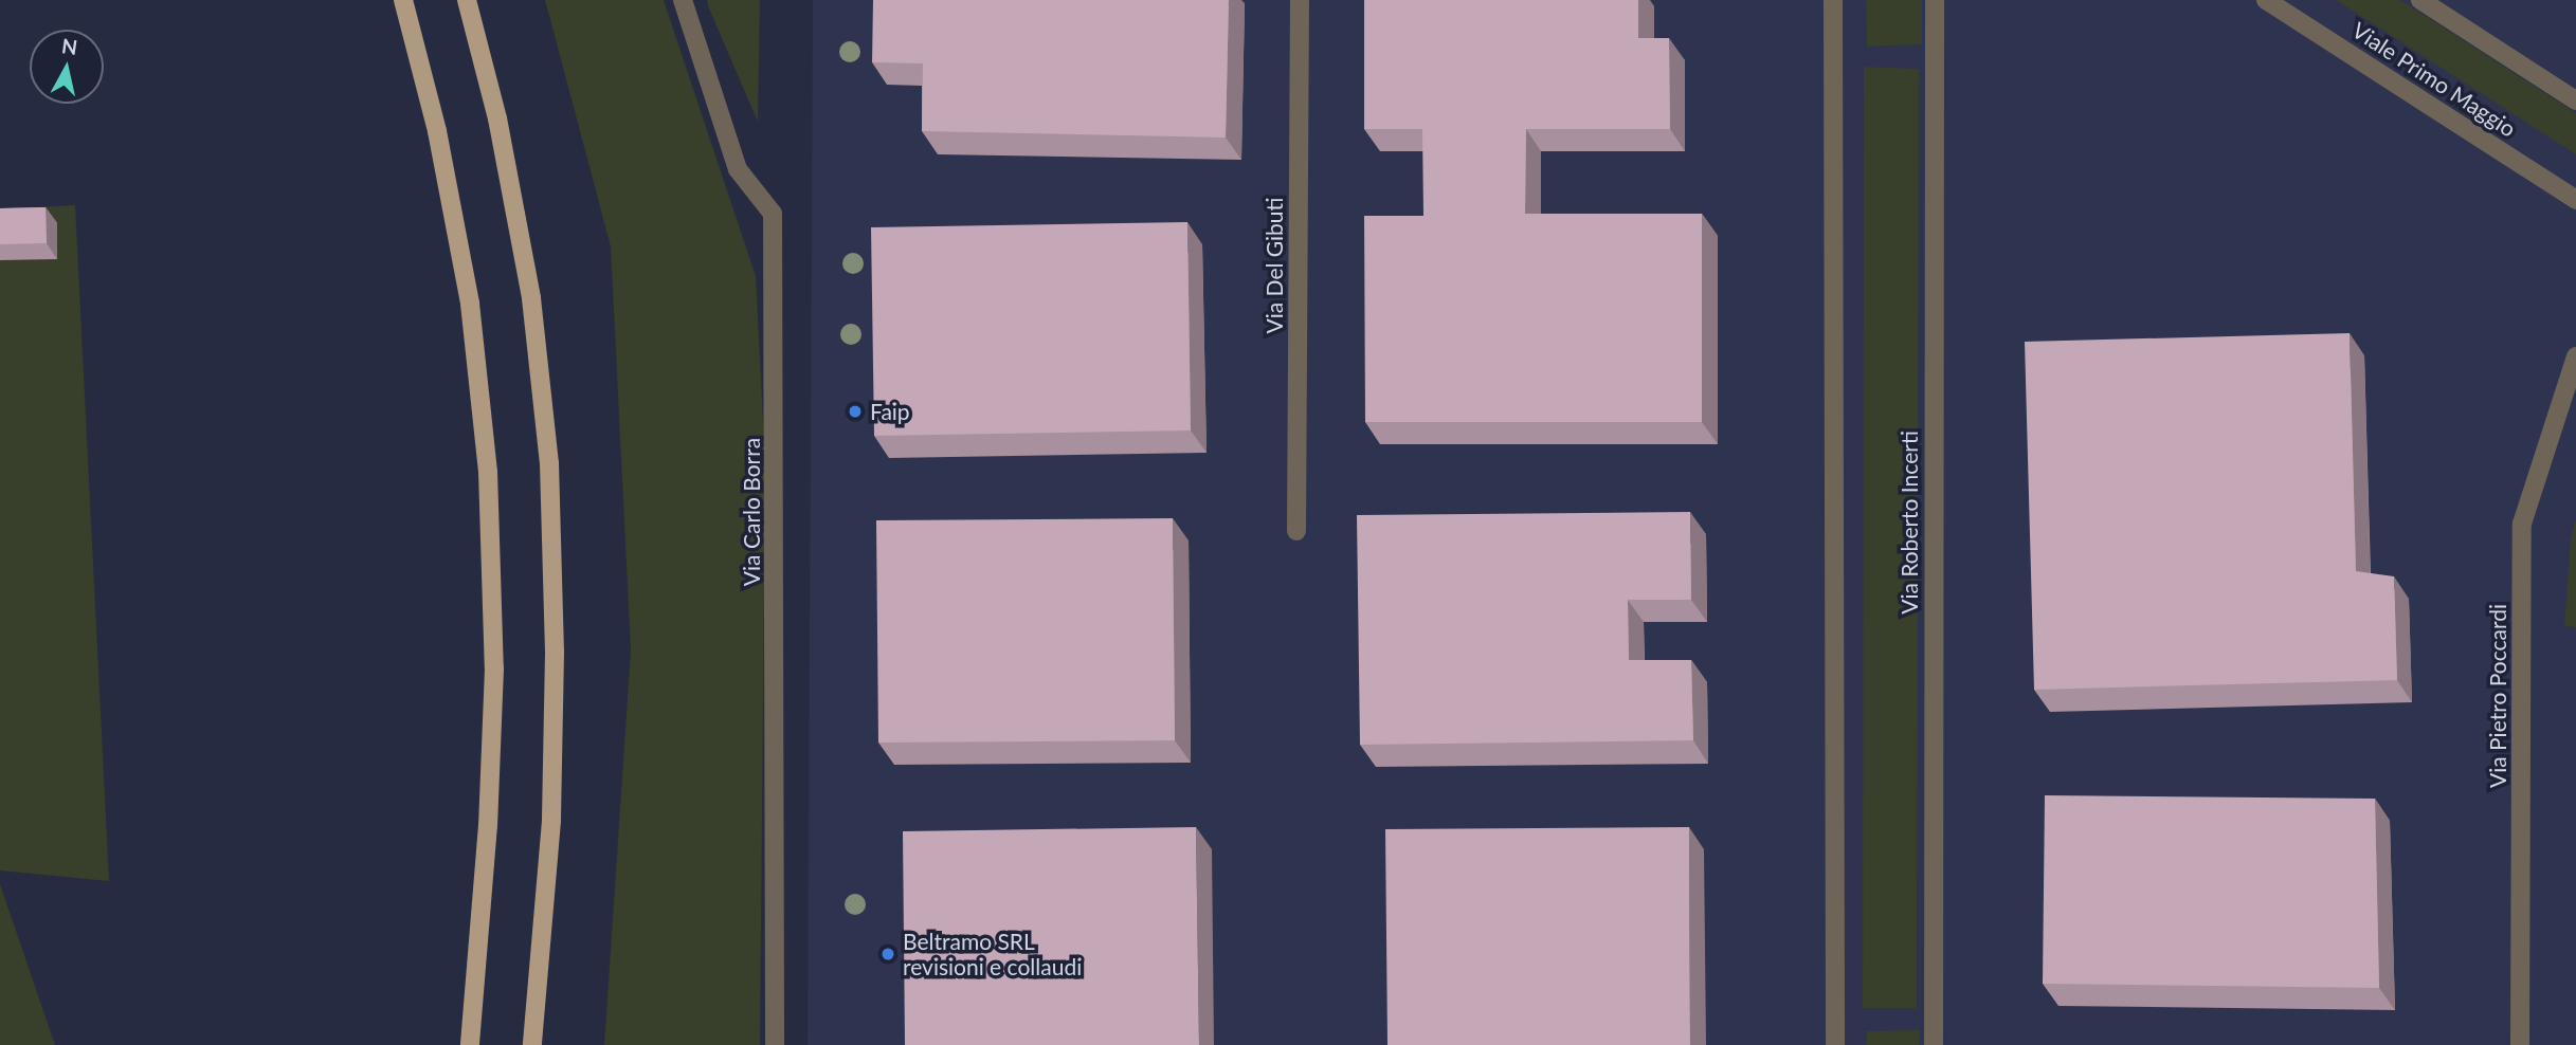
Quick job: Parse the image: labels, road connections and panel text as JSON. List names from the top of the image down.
{
  "streets": {
    "street": [
      "Viale Primo Maggio",
      "Via Del Gibuti",
      "Via Carlo Borra",
      "Via Roberto Incerti",
      "Via Pietro Poccardi"
    ]
  },
  "places": ["Faip", "Beltramo SRL revisioni e collaudi"],
  "north": "top"
}
